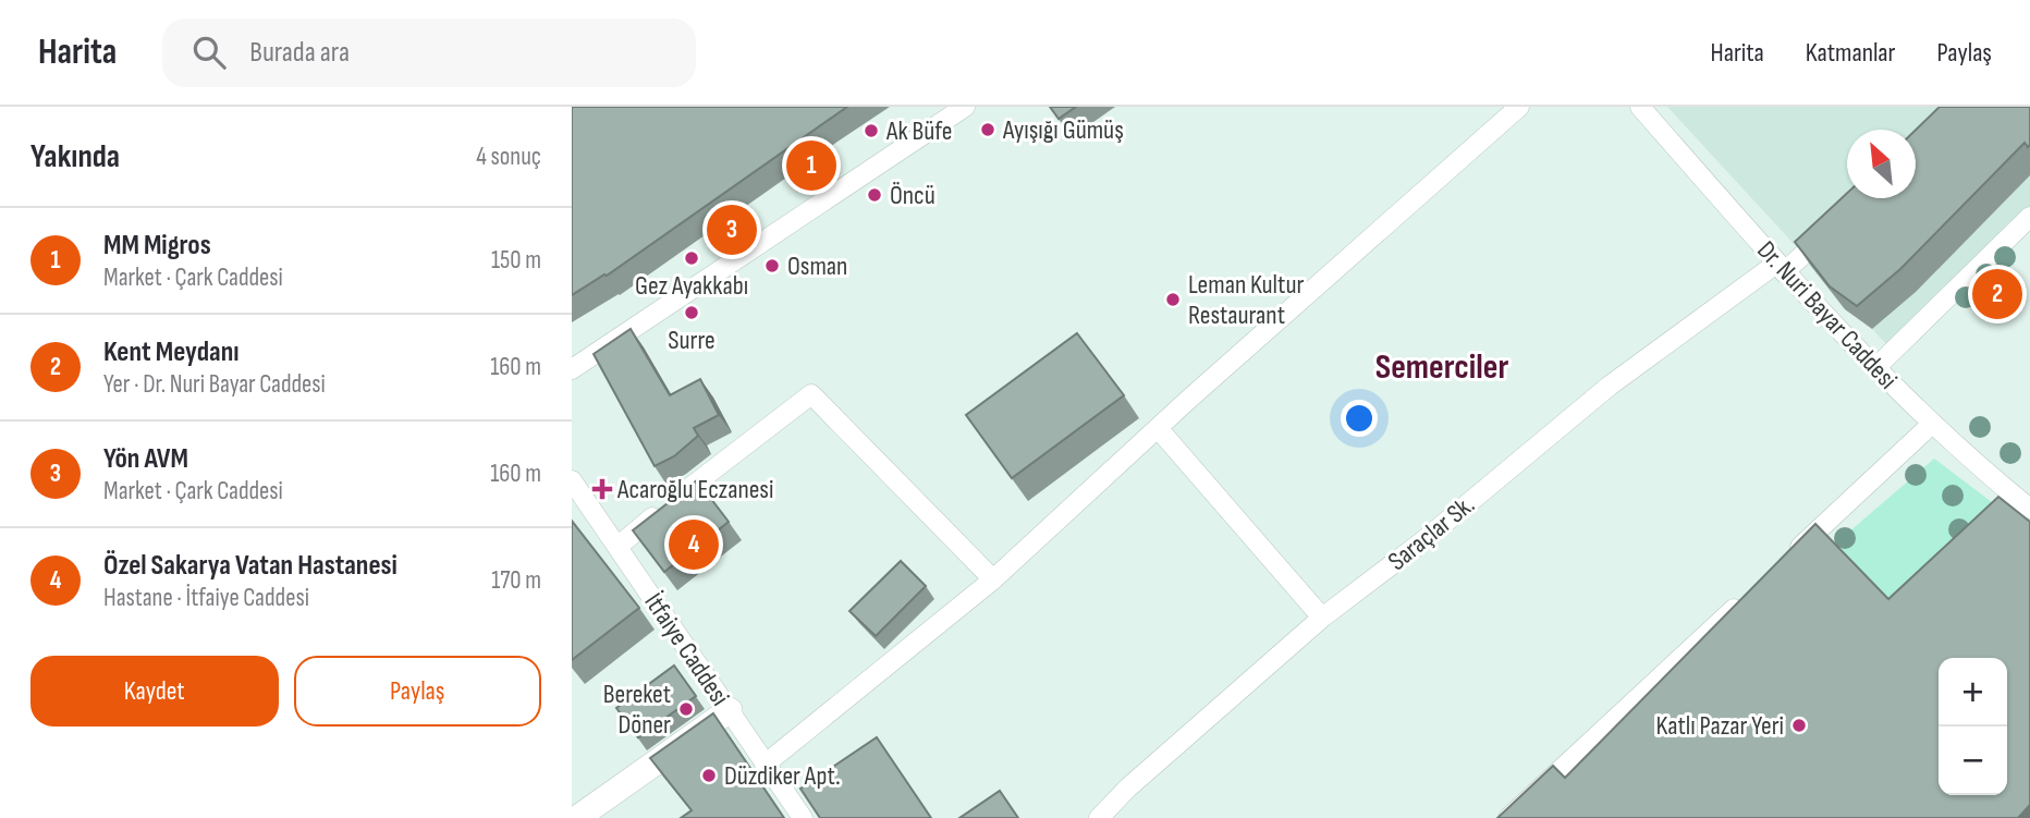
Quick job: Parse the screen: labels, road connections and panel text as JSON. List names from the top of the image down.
{
  "streets": {
    "street": ["Dr. Nuri Bayar Caddesi", "Saraçlar Sk.", "İtfaiye Caddesi"]
  },
  "crossings": [
    ["Dr. Nuri Bayar Caddesi", "Saraçlar Sk."]
  ],
  "districts": ["Semerciler"],
  "places": {
    "other": [
      "Ayışığı Gümüş",
      "Ak Büfe",
      "Öncü",
      "Gez Ayakkabı",
      "Osman",
      "Leman Kultur Restaurant",
      "Surre",
      "Bereket Döner",
      "Katlı Pazar Yeri",
      "Düzdiker Apt."
    ],
    "health": ["Acaroğlu Eczanesi"]
  },
  "north": "top left",
  "page": {
    "header": "Harita",
    "search": "Burada ara",
    "nav": ["Harita", "Katmanlar", "Paylaş"],
    "heading": ["Yakında", "4 sonuç"],
    "pins": [
      "1",
      "3",
      "2",
      "4"
    ],
    "list": [
      {
        "mark": "1",
        "name": "MM Migros",
        "note": "Market · Çark Caddesi",
        "value": "150 m"
      },
      {
        "mark": "2",
        "name": "Kent Meydanı",
        "note": "Yer · Dr. Nuri Bayar Caddesi",
        "value": "160 m"
      },
      {
        "mark": "3",
        "name": "Yön AVM",
        "note": "Market · Çark Caddesi",
        "value": "160 m"
      },
      {
        "mark": "4",
        "name": "Özel Sakarya Vatan Hastanesi",
        "note": "Hastane · İtfaiye Caddesi",
        "value": "170 m"
      }
    ],
    "buttons": ["Kaydet", "Paylaş"],
    "map_buttons": ["+", "−"]
  }
}
